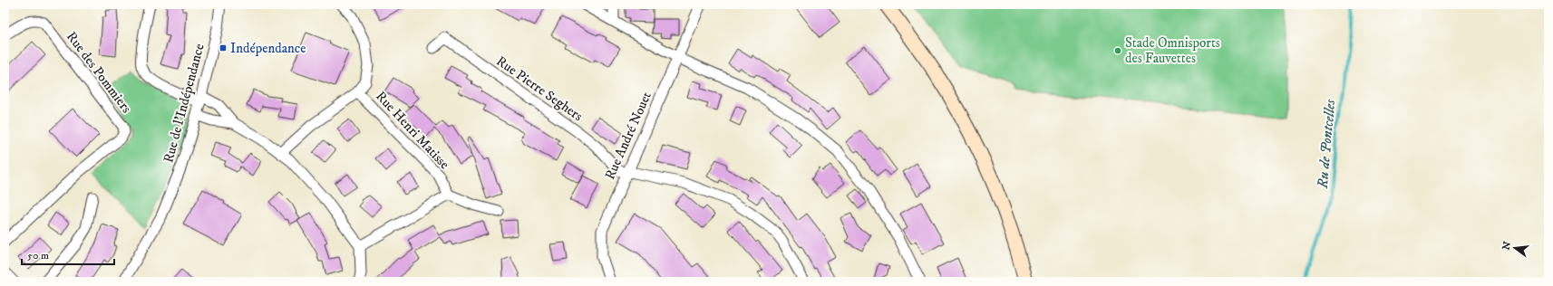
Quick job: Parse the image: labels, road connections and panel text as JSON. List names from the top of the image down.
{
  "streets": {
    "street": [
      "Rue des Pommiers",
      "Rue Pierre Seghers",
      "Rue de l'Indépendance",
      "Rue Henri Matisse",
      "Rue André Nouet"
    ]
  },
  "crossings": [
    ["Rue Pierre Seghers", "Rue André Nouet"]
  ],
  "water": ["Ru de Pontcelles"],
  "places": {
    "transit": ["Indépendance"],
    "other": ["Stade Omnisports des Fauvettes"]
  },
  "scale_bar": "50 m",
  "north": "left"
}
